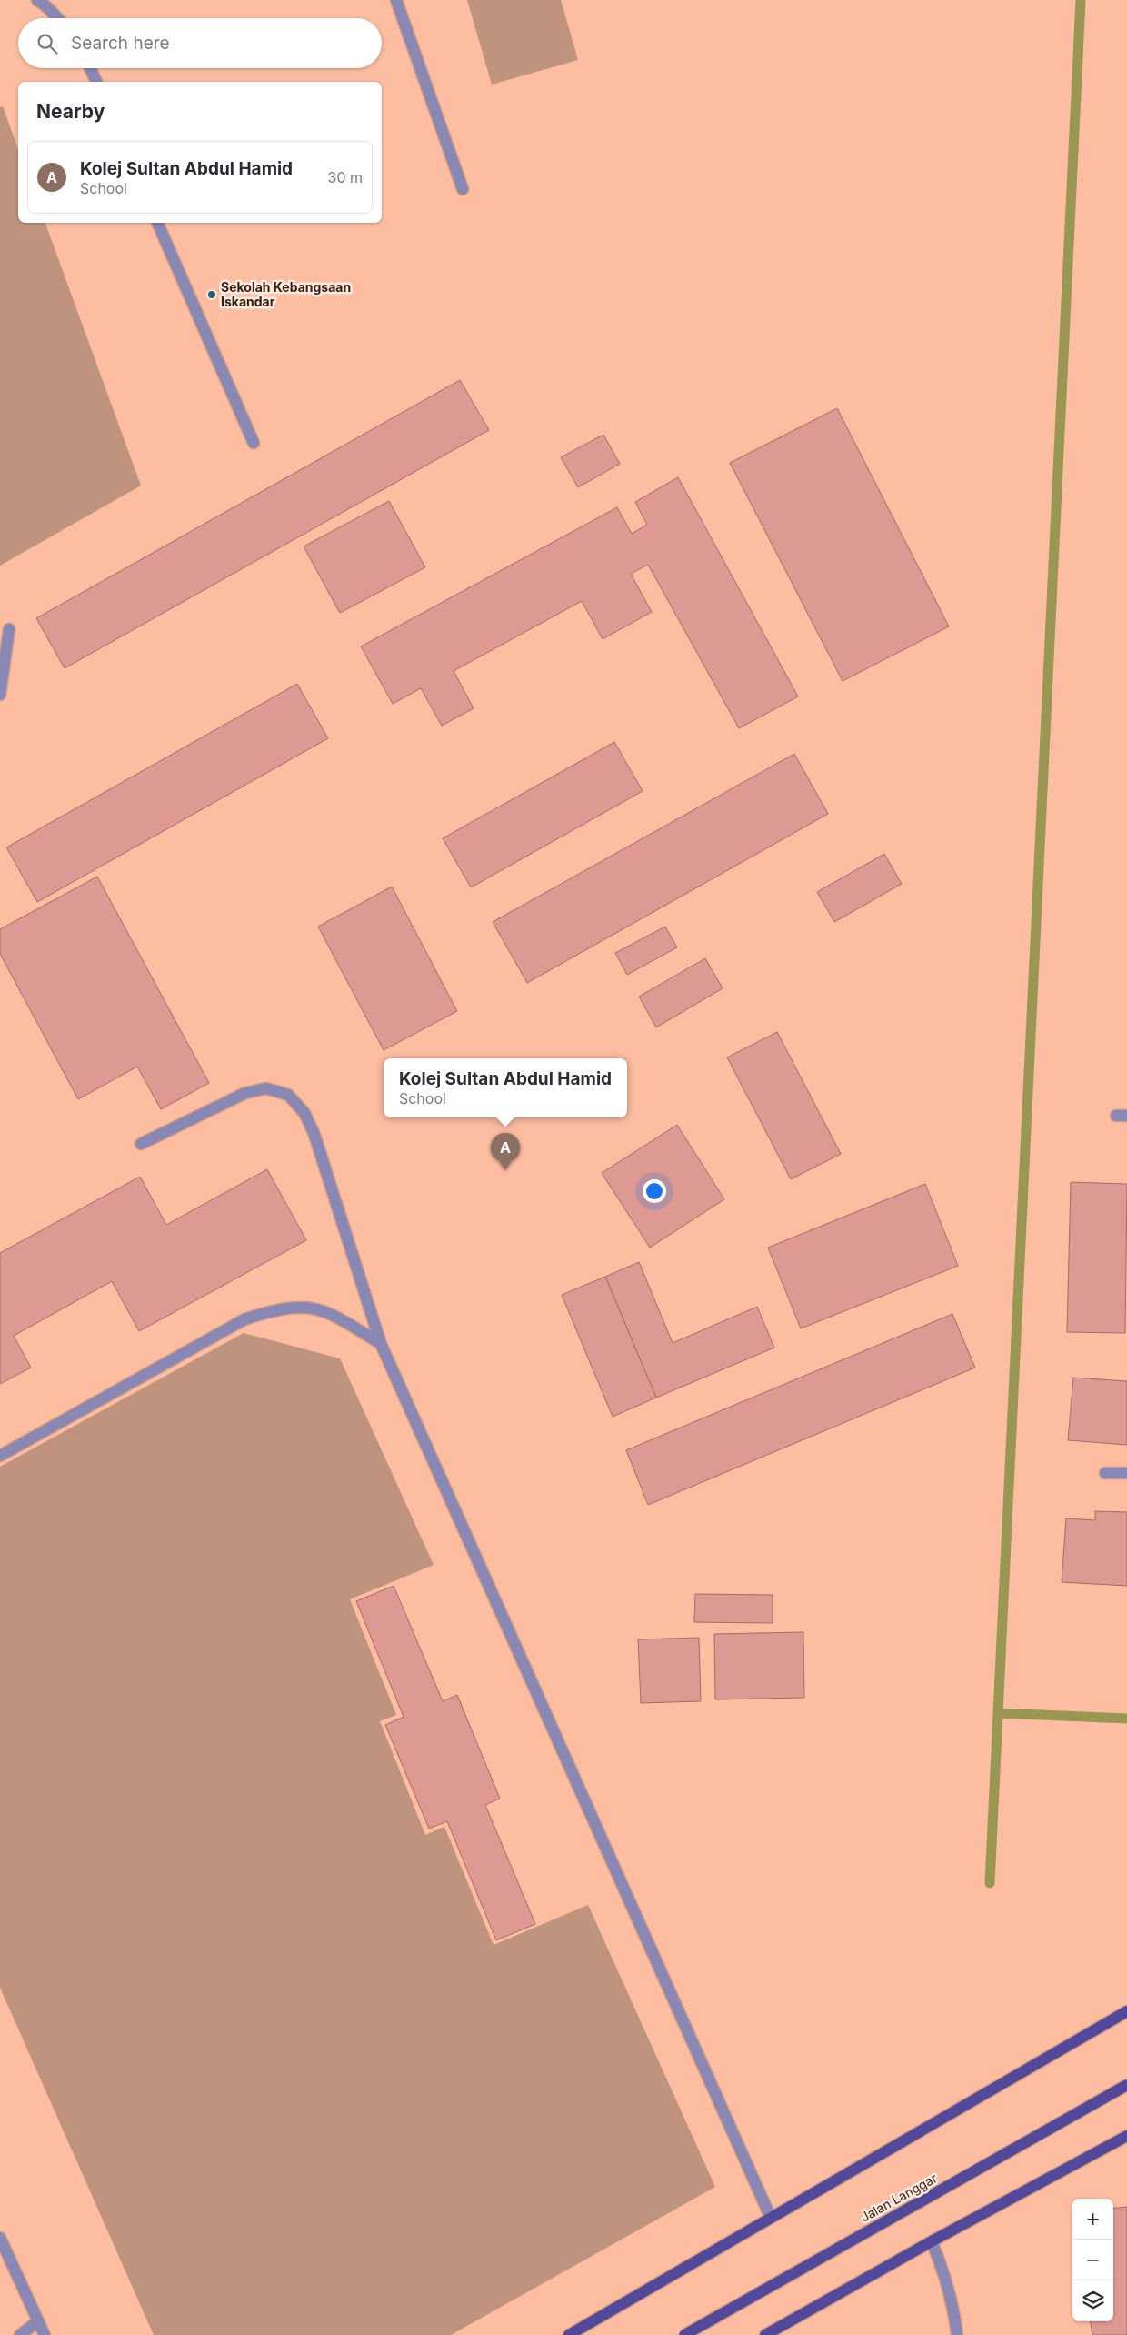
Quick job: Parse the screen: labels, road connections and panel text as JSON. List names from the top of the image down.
{
  "streets": {
    "main road": ["Jalan Langgar"]
  },
  "places": ["Sekolah Kebangsaan Iskandar"],
  "page": {
    "search": "Search here",
    "heading": "Nearby",
    "list": [
      {
        "mark": "A",
        "name": "Kolej Sultan Abdul Hamid",
        "note": "School",
        "value": "30 m"
      }
    ],
    "popup": ["Kolej Sultan Abdul Hamid", "School"],
    "pins": "A",
    "map_buttons": ["+", "−"]
  }
}
